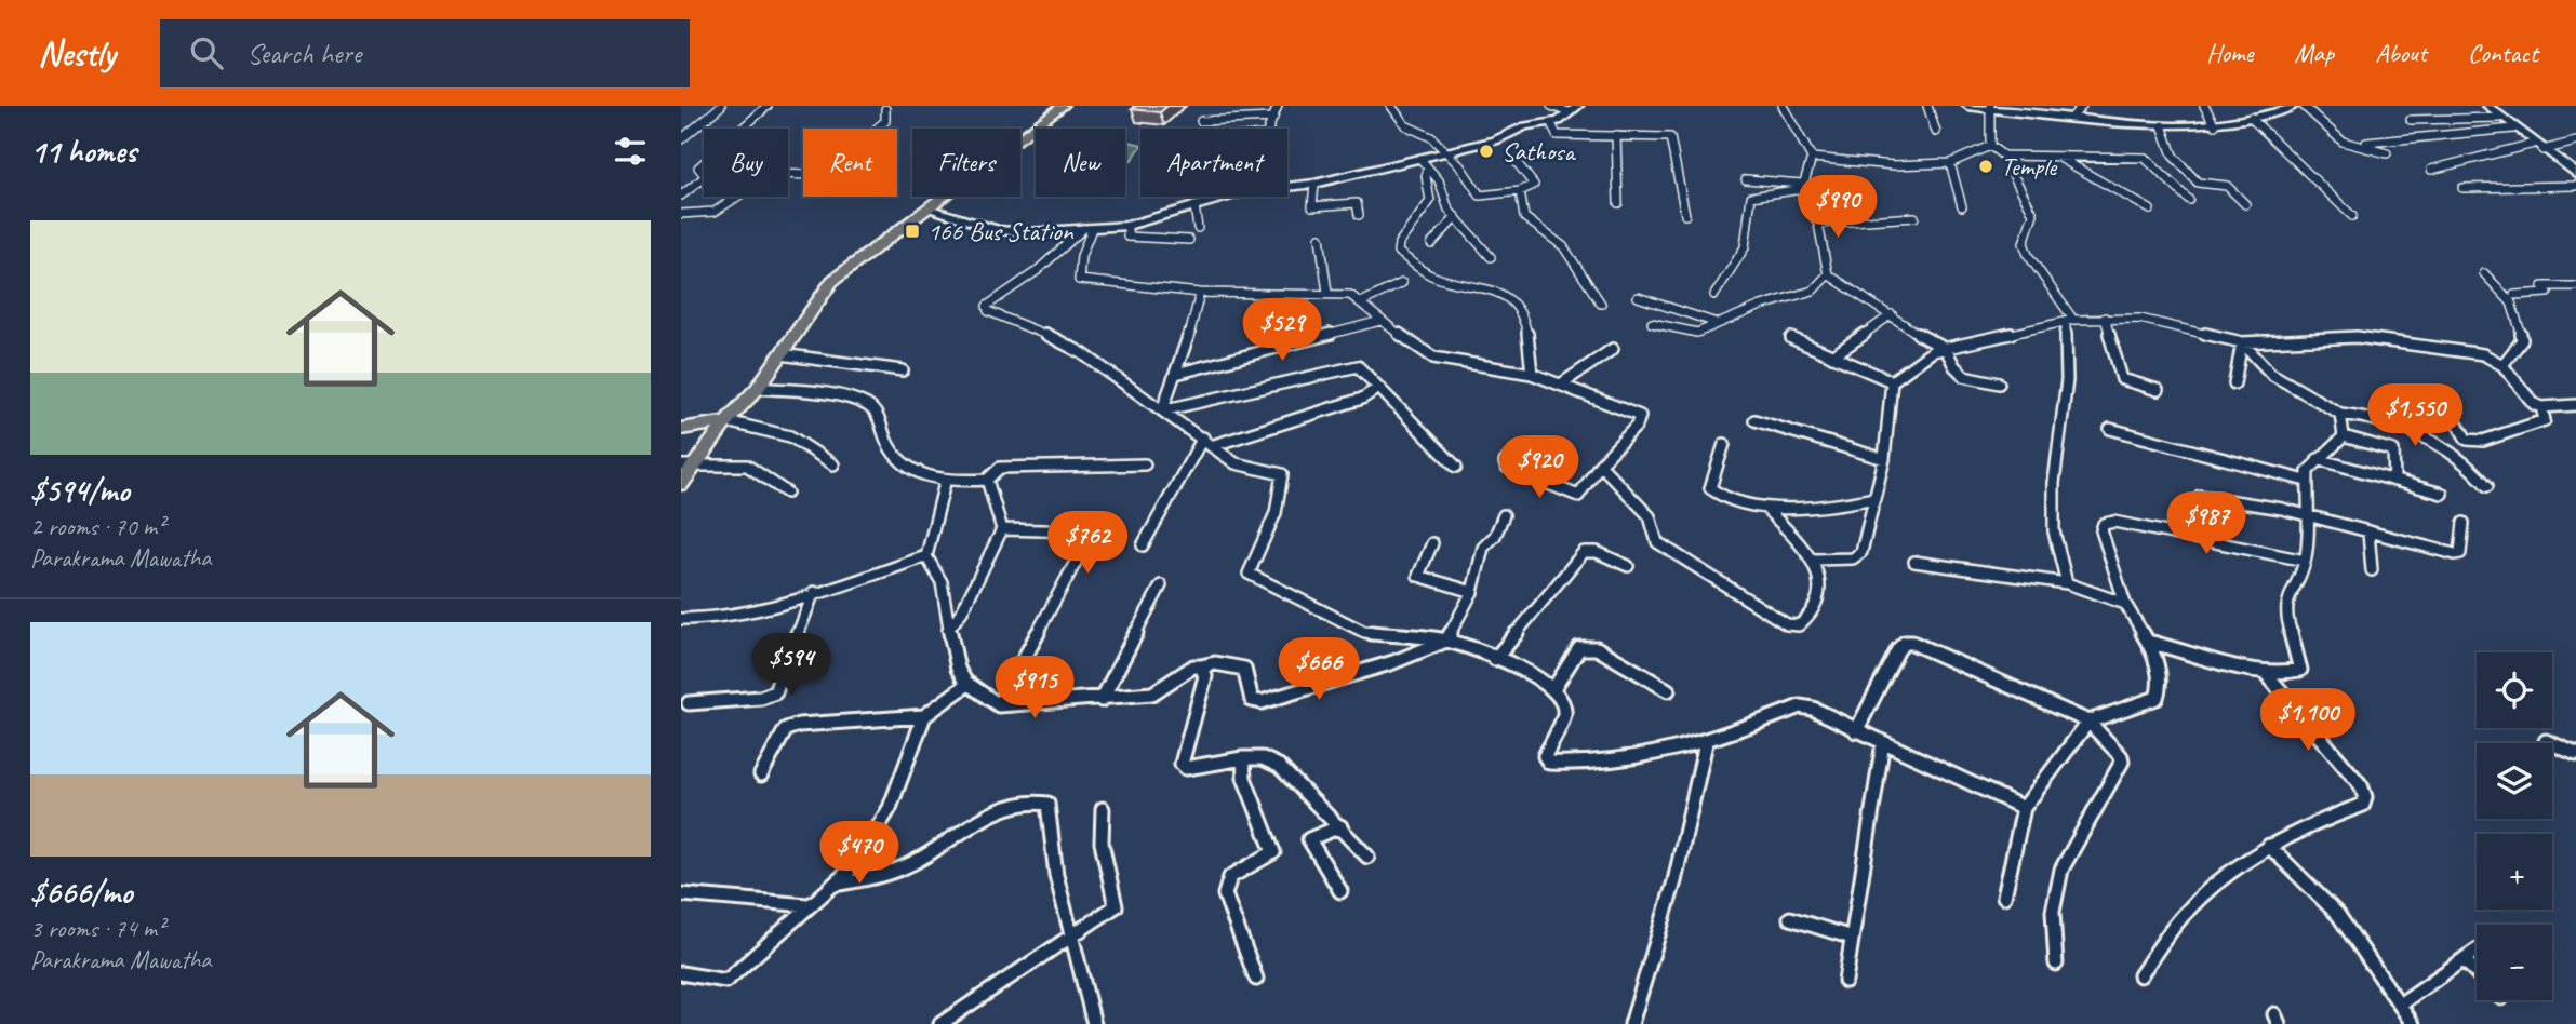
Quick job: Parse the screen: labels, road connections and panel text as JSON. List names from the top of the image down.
{
  "places": {
    "other": ["Sathosa", "Temple"],
    "transit": ["166 Bus Station"]
  },
  "page": {
    "header": "Nestly",
    "search": "Search here",
    "nav": [
      "Home",
      "Map",
      "About",
      "Contact"
    ],
    "heading": "11 homes",
    "chip": [
      "Buy",
      "Rent",
      "Filters",
      "New",
      "Apartment"
    ],
    "price": [
      "$990",
      "$529",
      "$1,550",
      "$920",
      "$987",
      "$762",
      "$594",
      "$666",
      "$915",
      "$1,100",
      "$470"
    ],
    "list": [
      {
        "name": "$594/mo",
        "note": "2 rooms · 70 m² · Parakrama Mawatha"
      },
      {
        "name": "$666/mo",
        "note": "3 rooms · 74 m² · Parakrama Mawatha"
      }
    ],
    "map_buttons": ["+", "−"]
  }
}
